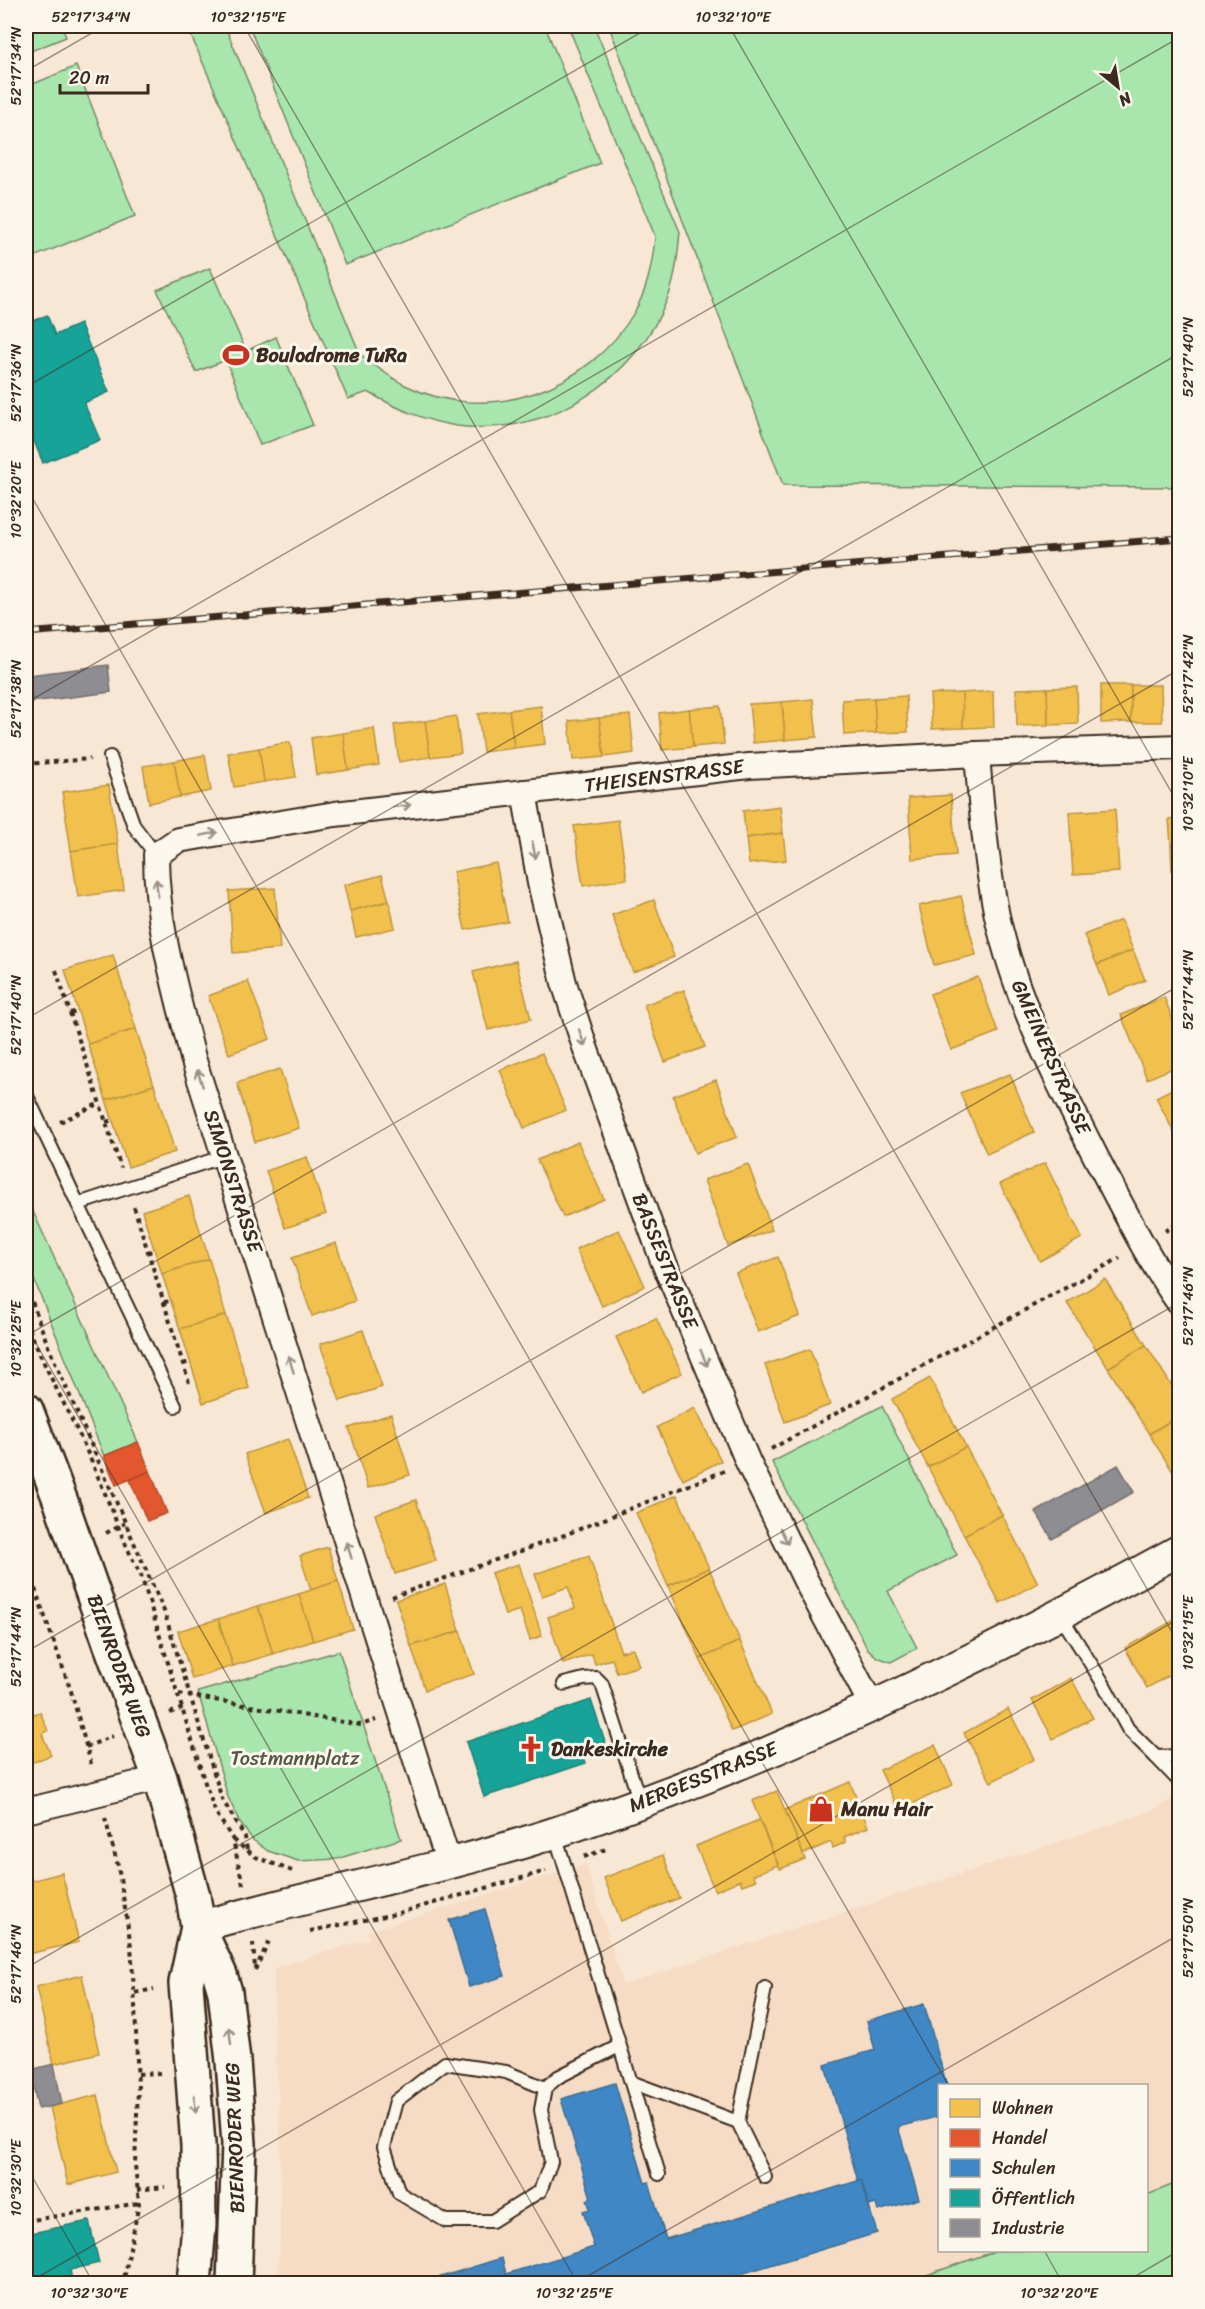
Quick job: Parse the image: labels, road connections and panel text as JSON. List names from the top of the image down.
{
  "streets": {
    "main road": ["BIENRODER WEG"],
    "street": [
      "THEISENSTRASSE",
      "GMEINERSTRASSE",
      "SIMONSTRASSE",
      "BASSESTRASSE",
      "MERGESSTRASSE"
    ]
  },
  "crossings": [
    ["THEISENSTRASSE", "GMEINERSTRASSE"],
    ["THEISENSTRASSE", "SIMONSTRASSE"],
    ["THEISENSTRASSE", "BASSESTRASSE"],
    ["BASSESTRASSE", "MERGESSTRASSE"],
    ["BIENRODER WEG", "MERGESSTRASSE"]
  ],
  "one_way": ["THEISENSTRASSE", "SIMONSTRASSE", "BASSESTRASSE"],
  "parks": ["Tostmannplatz"],
  "places": {
    "sports": ["Boulodrome TuRa"],
    "church": ["Dankeskirche"],
    "shop": ["Manu Hair"]
  },
  "legend": [
    "Wohnen",
    "Handel",
    "Schulen",
    "Öffentlich",
    "Industrie"
  ],
  "scale_bar": "20 m",
  "north": "bottom right",
  "coordinates": [
    "52°17'34\"N",
    "10°32'15\"E",
    "10°32'10\"E",
    "52°17'40\"N",
    "52°17'36\"N",
    "10°32'20\"E",
    "52°17'42\"N",
    "52°17'38\"N",
    "52°17'44\"N",
    "52°17'46\"N",
    "10°32'25\"E",
    "52°17'50\"N",
    "10°32'30\"E"
  ]
}
